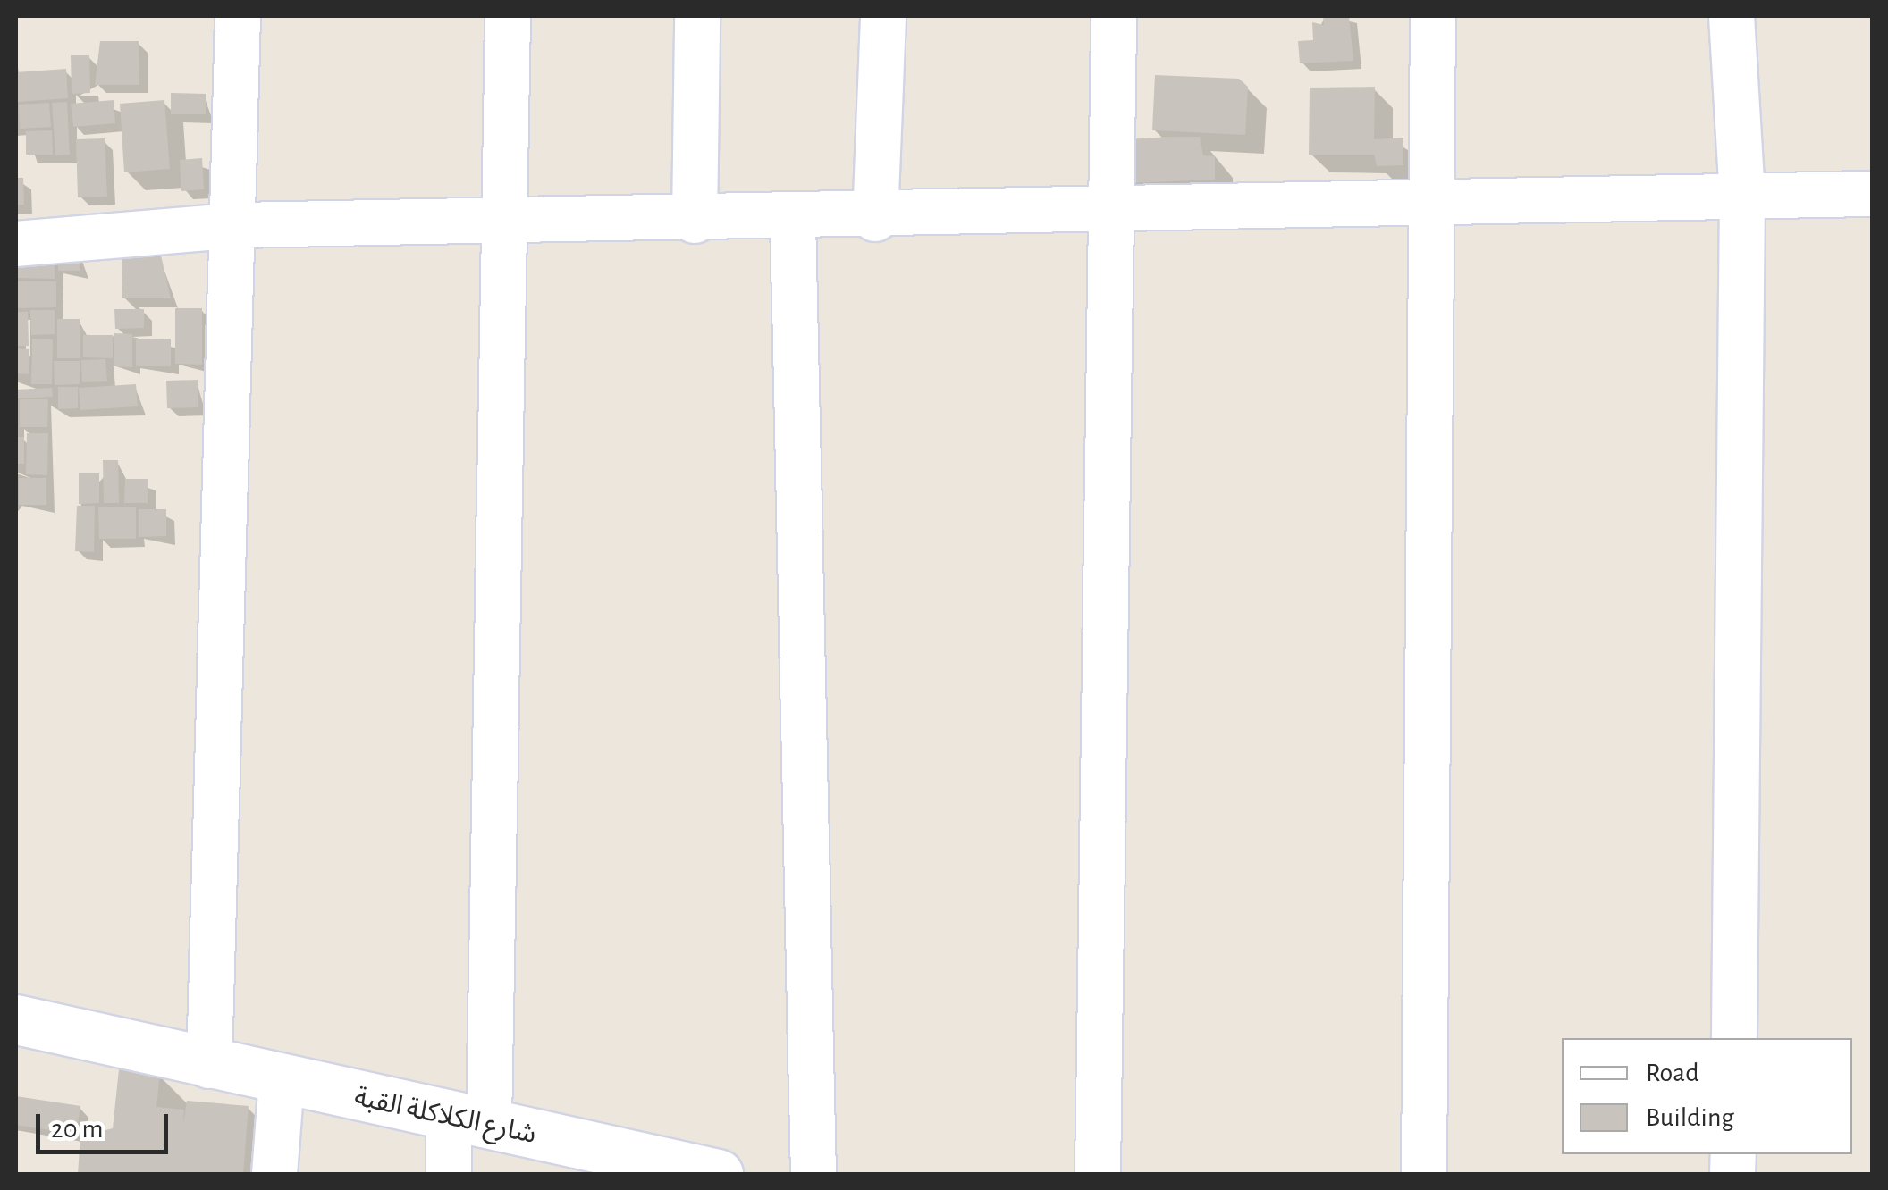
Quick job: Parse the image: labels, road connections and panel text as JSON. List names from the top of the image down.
{
  "streets": {
    "street": ["شارع الكلاكلة القبة"]
  },
  "legend": ["Road", "Building"],
  "scale_bar": "20 m"
}
